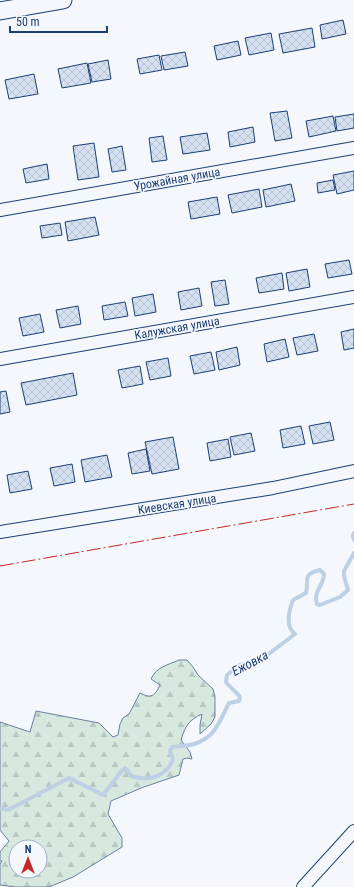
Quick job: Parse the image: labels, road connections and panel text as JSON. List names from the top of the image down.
{
  "streets": {
    "street": ["Урожайная улица", "Калужская улица", "Киевская улица"]
  },
  "water": ["Ежовка"],
  "scale_bar": "50 m",
  "north": "top"
}
